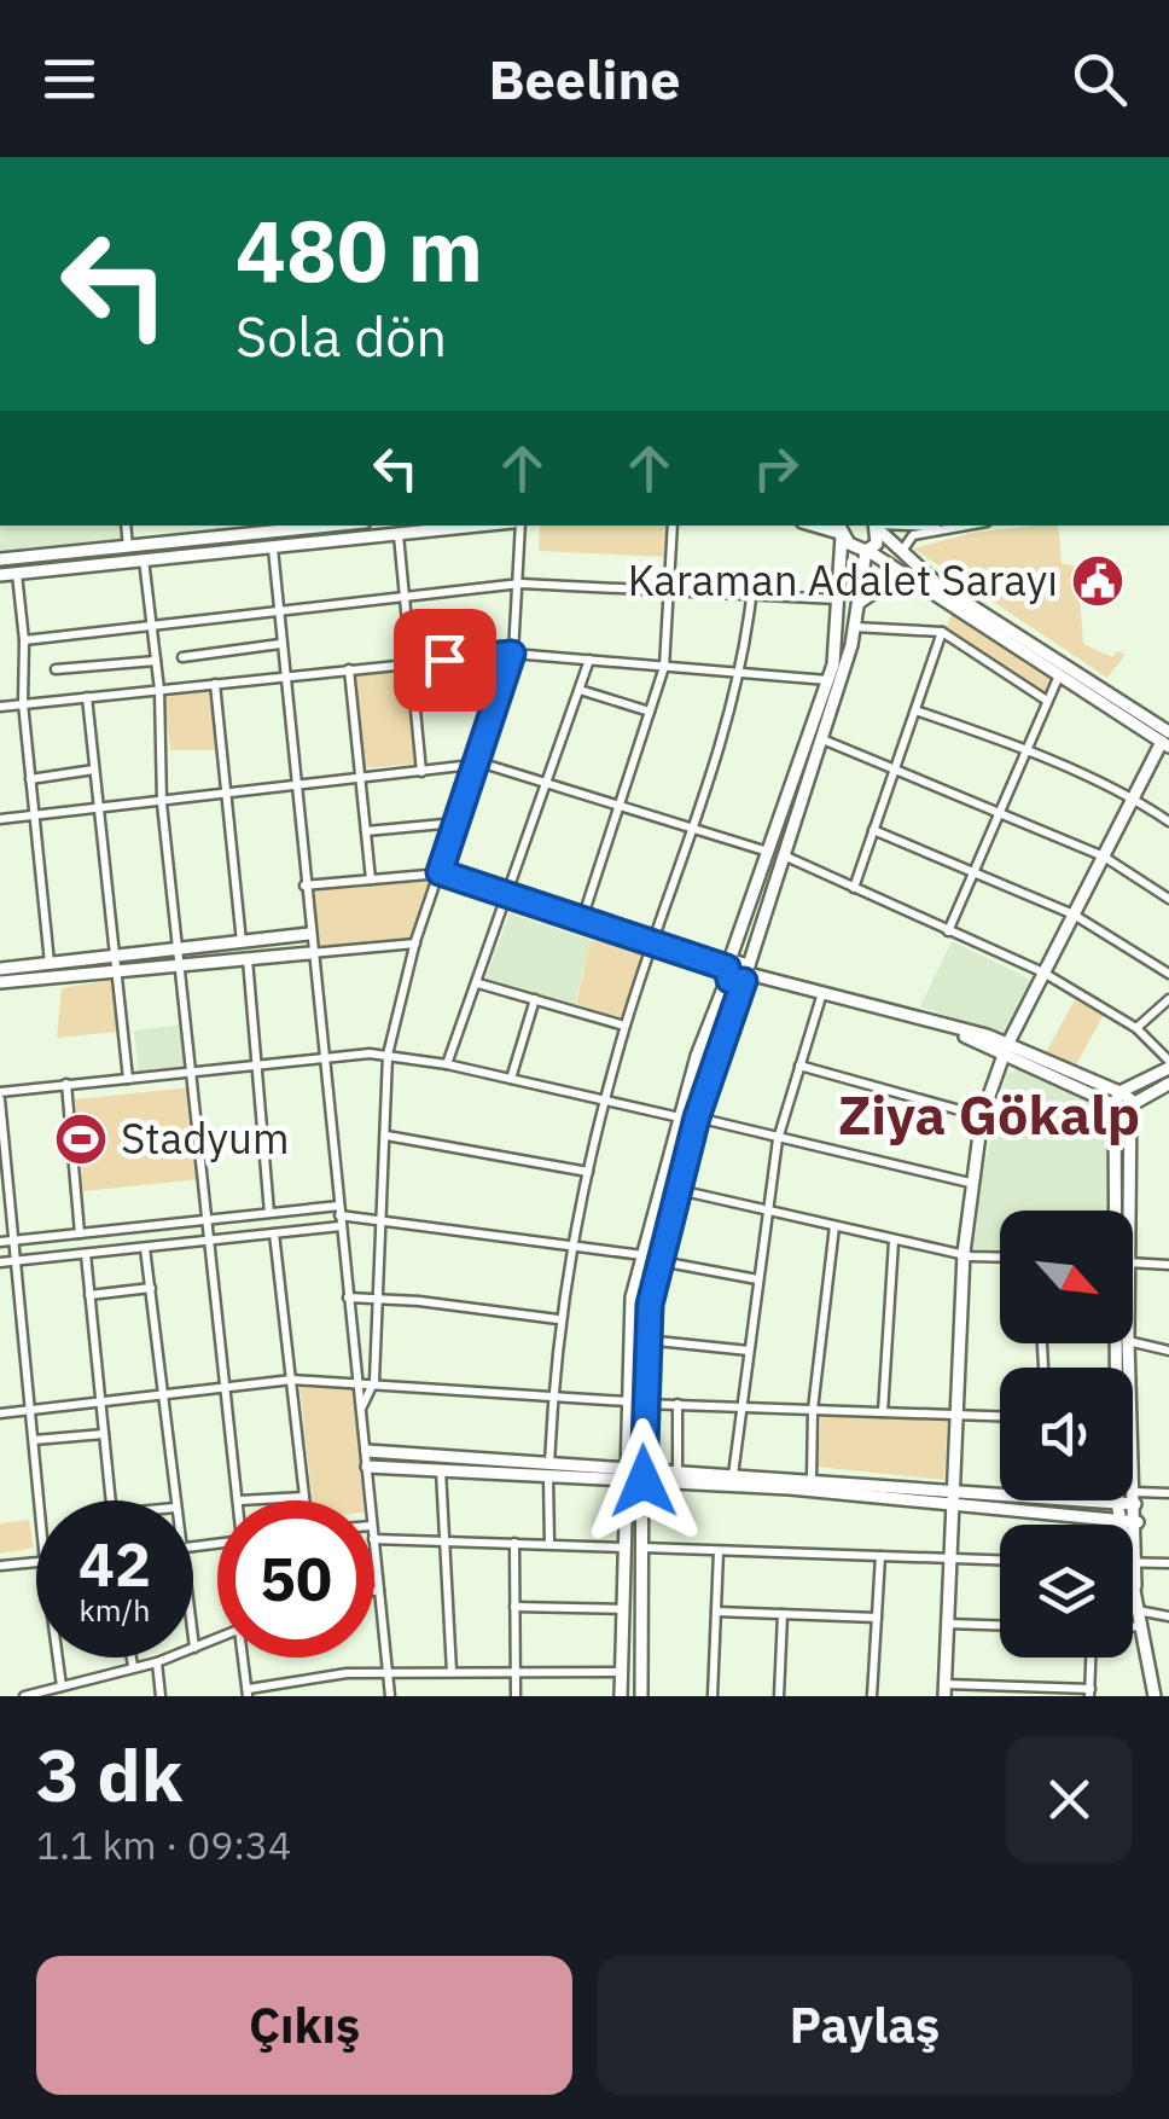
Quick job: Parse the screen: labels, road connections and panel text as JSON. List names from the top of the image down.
{
  "districts": ["Ziya Gökalp"],
  "places": {
    "public building": ["Karaman Adalet Sarayı"],
    "sports": ["Stadyum"]
  },
  "north": "bottom right",
  "page": {
    "header": "Beeline",
    "turn": ["480 m", "Sola dön"],
    "speed": "42 km/h",
    "limit": "50",
    "heading": ["3 dk", "1.1 km · 09:34"],
    "buttons": ["Çıkış", "Paylaş"]
  }
}
